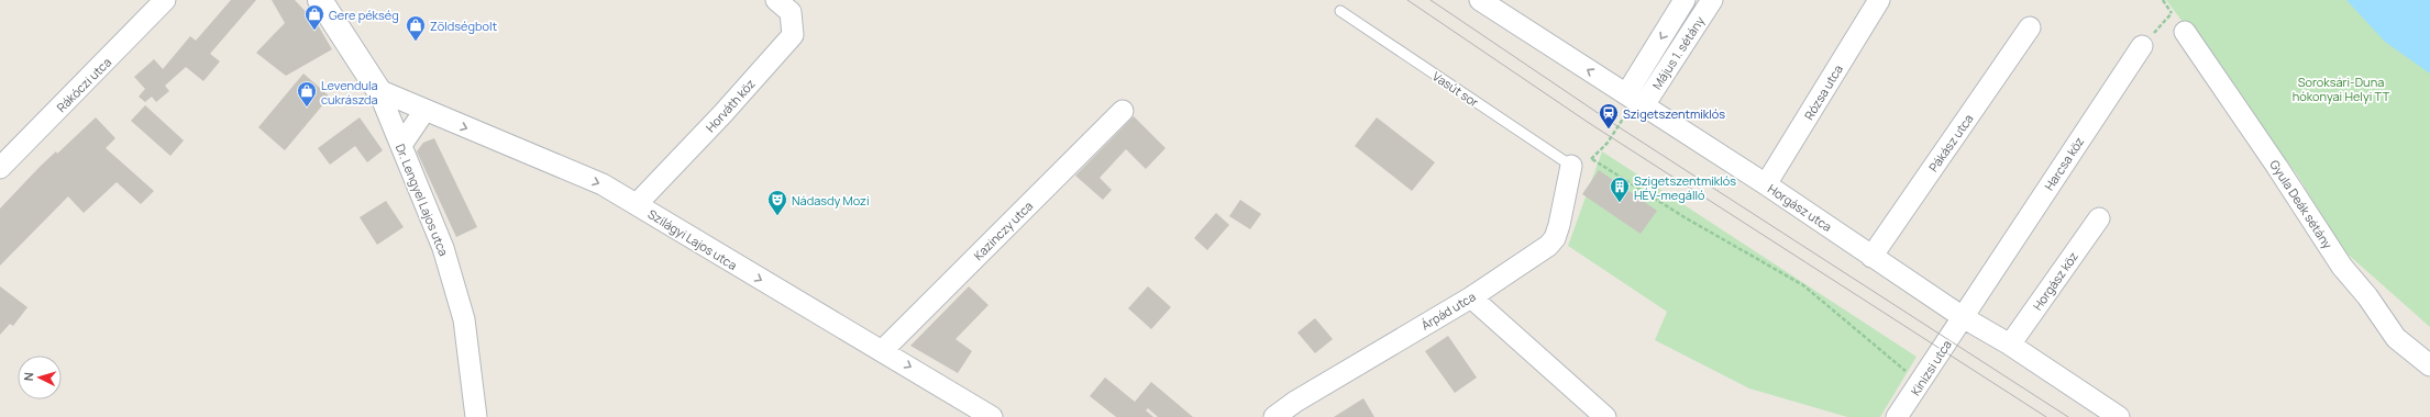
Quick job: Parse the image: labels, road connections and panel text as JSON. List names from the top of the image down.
{
  "streets": {
    "street": [
      "Május 1. sétány",
      "Rákóczi utca",
      "Rózsa utca",
      "Horváth köz",
      "Pákász utca",
      "Harcsa köz",
      "Dr. Lengyel Lajos utca",
      "Gyula Deák sétány",
      "Horgász utca",
      "Kazinczy utca",
      "Szilágyi Lajos utca",
      "Horgász köz",
      "Árpád utca",
      "Kinizsi utca"
    ],
    "lane": ["Vasút sor"]
  },
  "crossings": [
    ["Május 1. sétány", "Horgász utca"],
    ["Vasút sor", "Árpád utca"],
    ["Rózsa utca", "Horgász utca"],
    ["Horváth köz", "Szilágyi Lajos utca"],
    ["Pákász utca", "Horgász utca"],
    ["Harcsa köz", "Horgász utca"],
    ["Harcsa köz", "Kinizsi utca"],
    ["Dr. Lengyel Lajos utca", "Szilágyi Lajos utca"],
    ["Horgász utca", "Horgász köz"],
    ["Horgász utca", "Kinizsi utca"],
    ["Kazinczy utca", "Szilágyi Lajos utca"]
  ],
  "one_way": ["Szilágyi Lajos utca"],
  "parks": ["Soroksári-Duna hókonyai Helyi TT"],
  "places": {
    "shop": ["Gere pékség", "Zöldségbolt", "Levendula cukrászda"],
    "station": ["Szigetszentmiklós"],
    "building": ["Szigetszentmiklós HÉV-megálló"],
    "theatre": ["Nádasdy Mozi"]
  },
  "north": "left"
}
